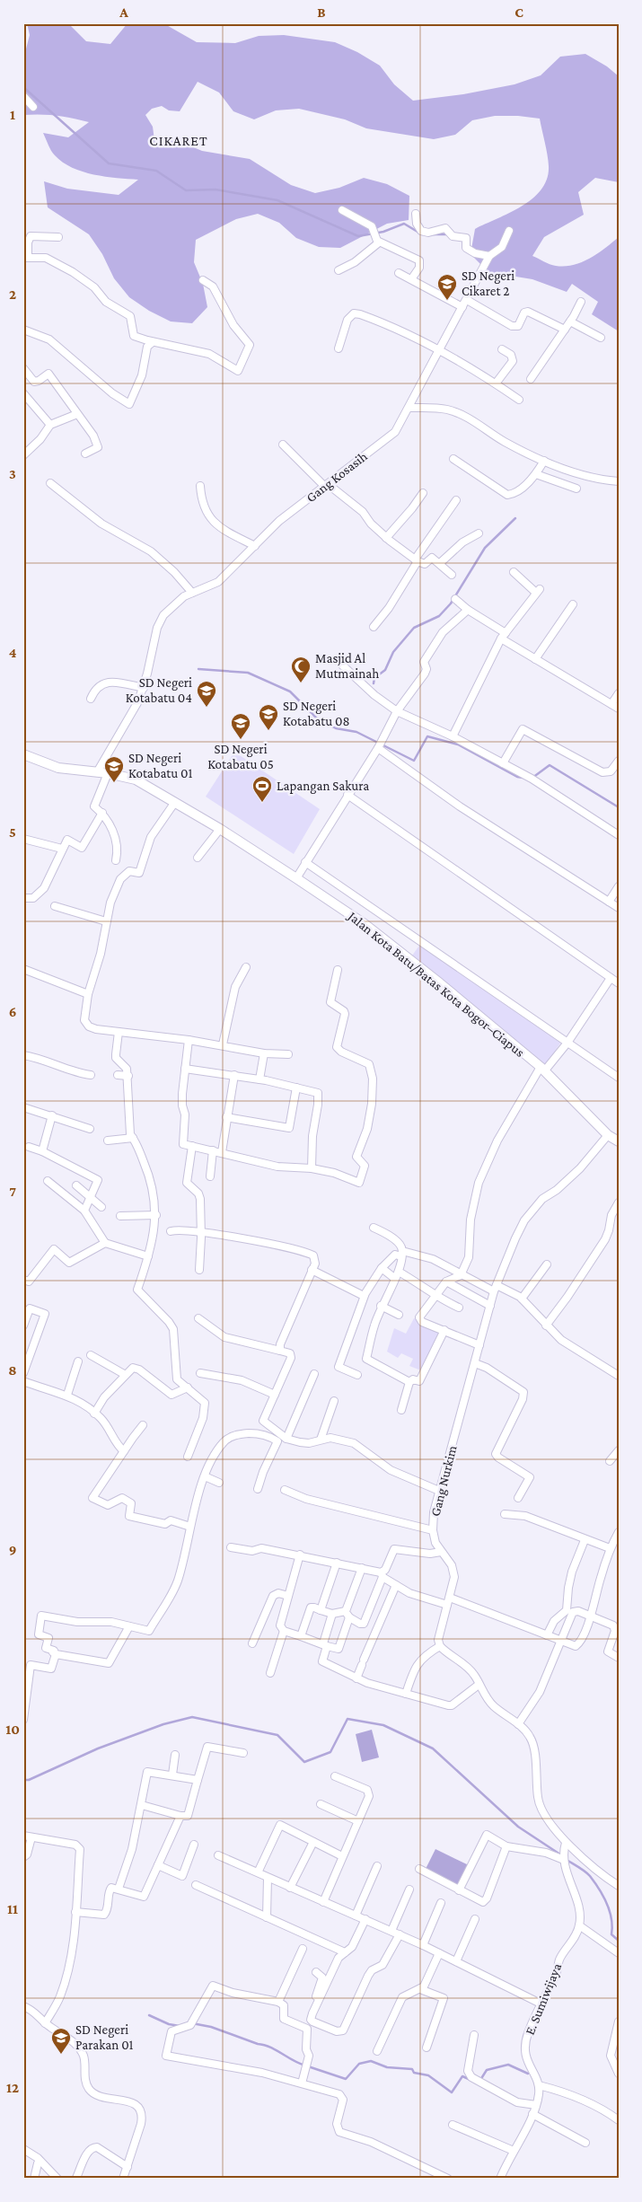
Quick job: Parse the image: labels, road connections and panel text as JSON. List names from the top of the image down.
{
  "streets": {
    "main road": ["Jalan Kota Batu/Batas Kota Bogor–Ciapus"],
    "street": ["Gang Kosasih", "Gang Nurkim", "E. Sumiwijaya"]
  },
  "crossings": [
    ["Gang Kosasih", "Jalan Kota Batu/Batas Kota Bogor–Ciapus"],
    ["Jalan Kota Batu/Batas Kota Bogor–Ciapus", "Gang Nurkim"]
  ],
  "districts": ["CIKARET"],
  "places": {
    "school or university": [
      "SD Negeri Cikaret 2",
      "SD Negeri Kotabatu 04",
      "SD Negeri Kotabatu 08",
      "SD Negeri Kotabatu 05",
      "SD Negeri Kotabatu 01",
      "SD Negeri Parakan 01"
    ],
    "mosque": ["Masjid Al Mutmainah"],
    "sports": ["Lapangan Sakura"]
  },
  "grid": {
    "columns": ["A", "B", "C"],
    "rows": [
      "1",
      "2",
      "3",
      "4",
      "5",
      "6",
      "7",
      "8",
      "9",
      "10",
      "11",
      "12"
    ]
  }
}
